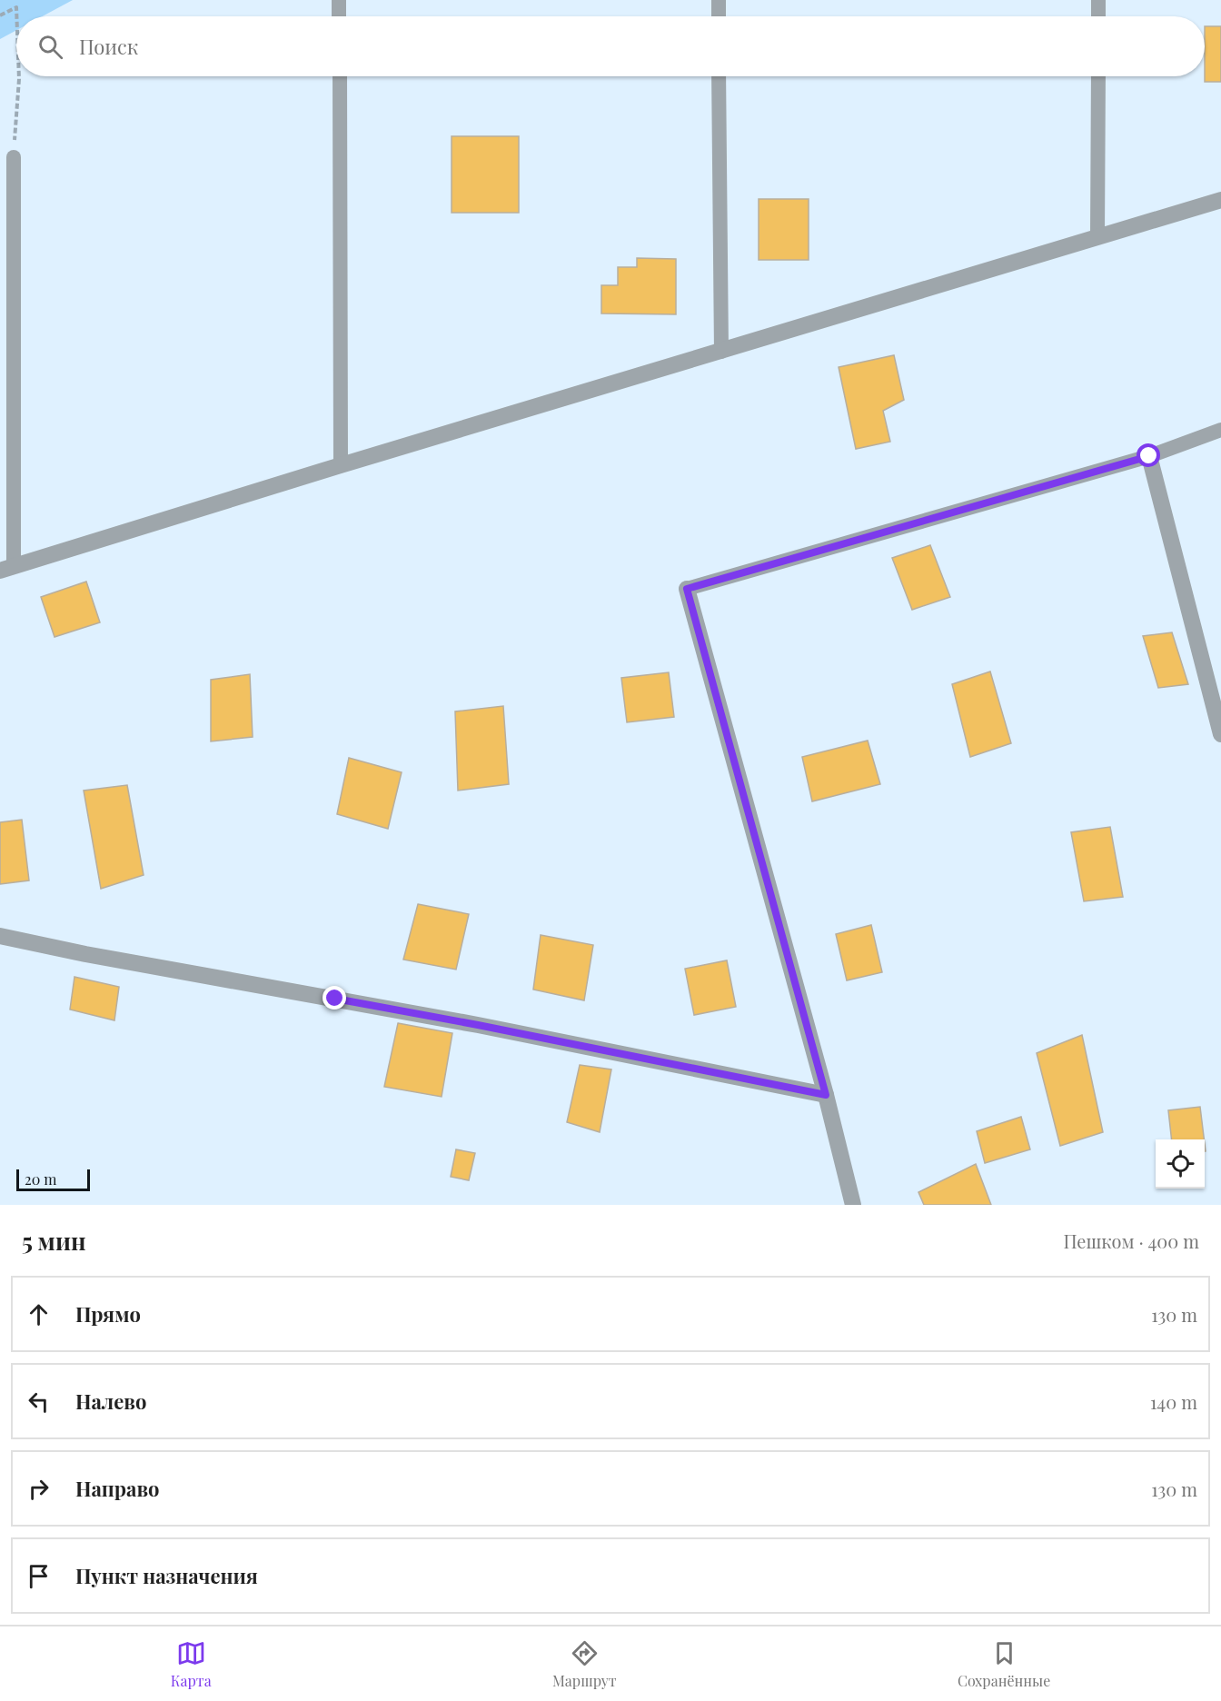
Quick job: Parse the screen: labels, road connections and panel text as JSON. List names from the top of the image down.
{
  "scale_bar": "20 m",
  "page": {
    "search": "Поиск",
    "scale": "20 m",
    "heading": ["5 мин", "Пешком · 400 m"],
    "list": [
      ["Прямо", "130 m"],
      ["Налево", "140 m"],
      ["Направо", "130 m"],
      "Пункт назначения"
    ],
    "nav": ["Карта", "Маршрут", "Сохранённые"]
  }
}
